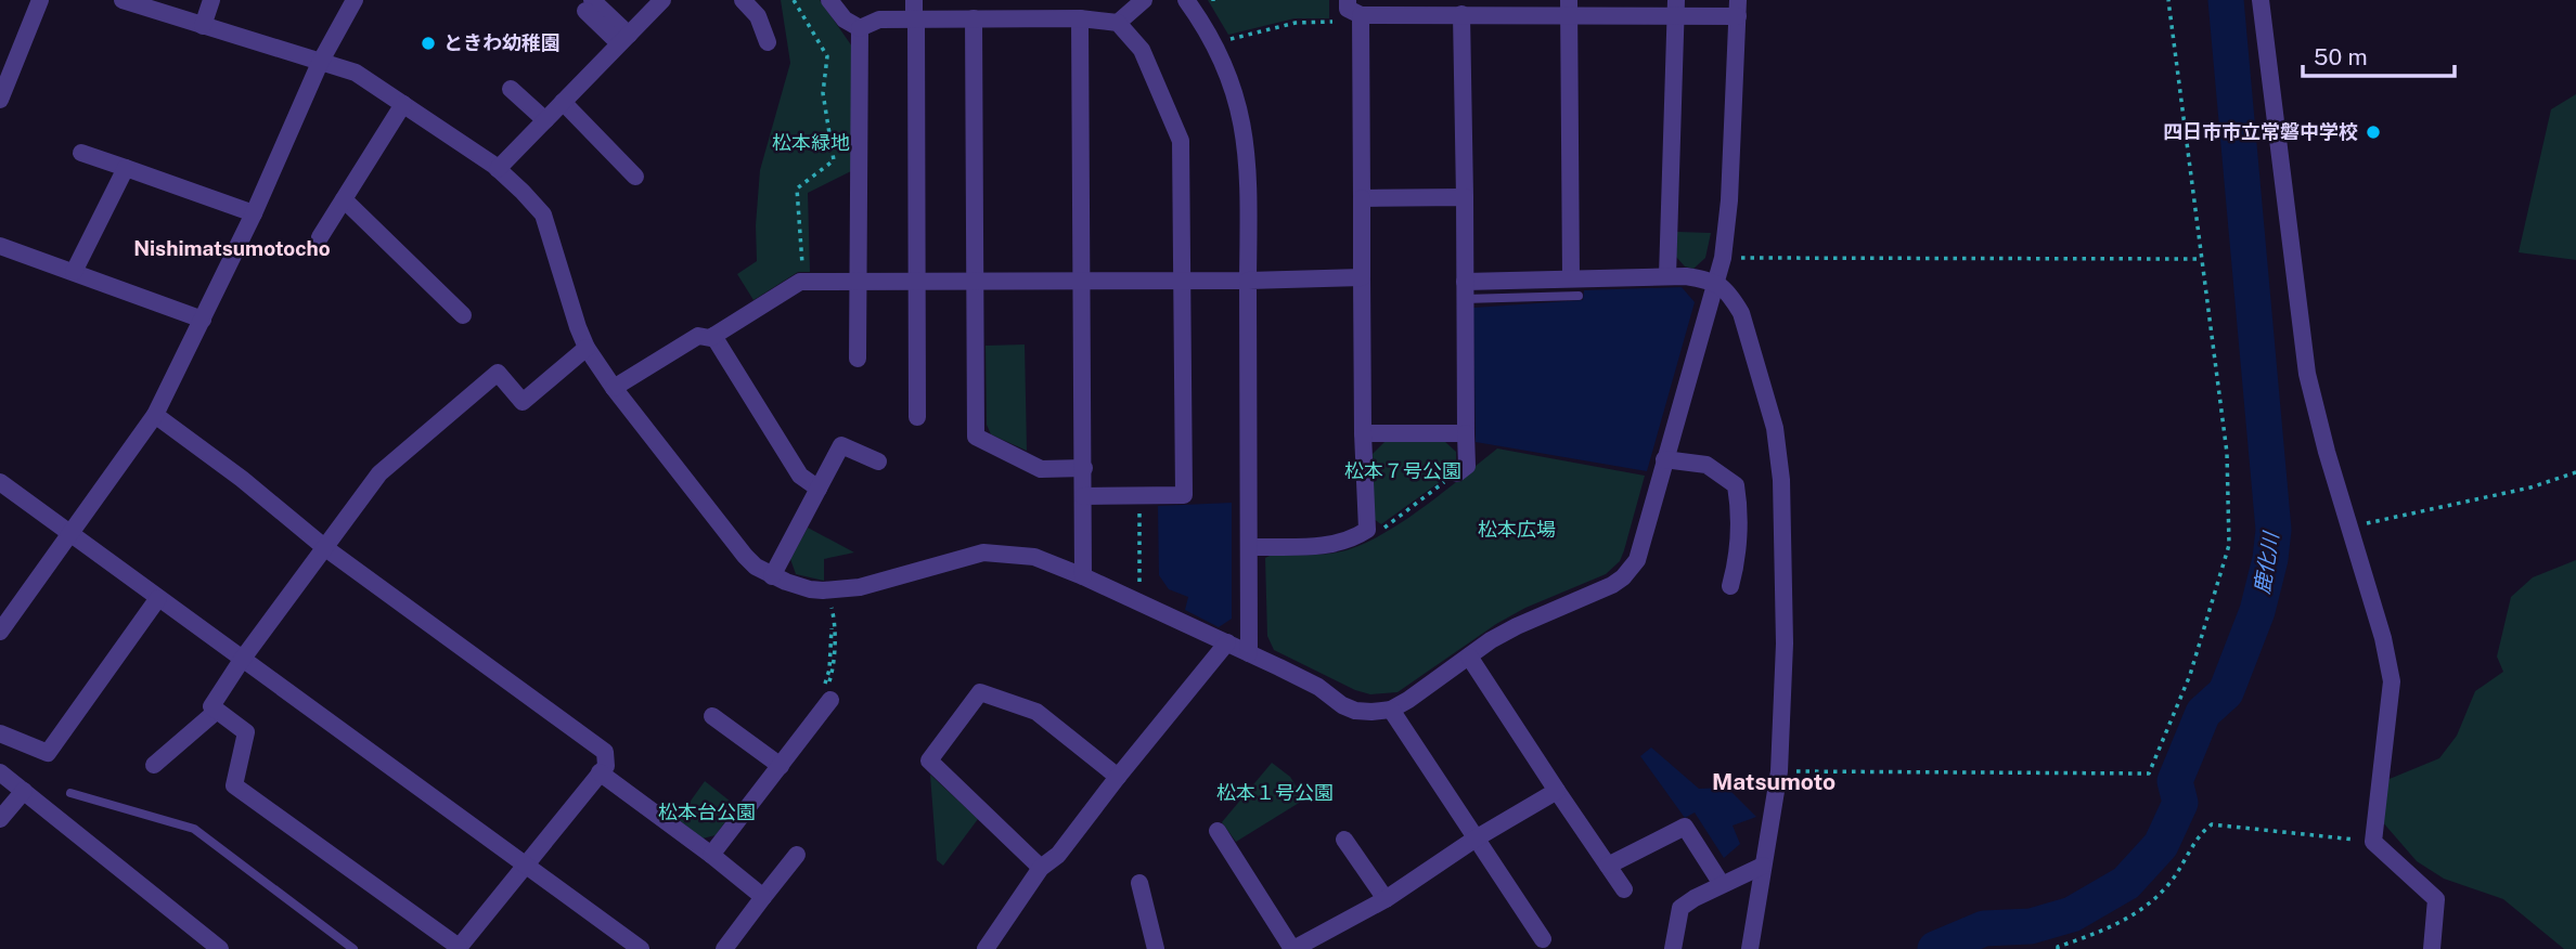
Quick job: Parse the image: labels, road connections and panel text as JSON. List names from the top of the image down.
{
  "districts": ["Nishimatsumotocho", "Matsumoto"],
  "water": ["鹿化川"],
  "parks": [
    "松本緑地",
    "松本７号公園",
    "松本広場",
    "松本１号公園",
    "松本台公園"
  ],
  "places": ["ときわ幼稚園", "四日市市立常磐中学校"],
  "scale_bar": "50 m"
}
